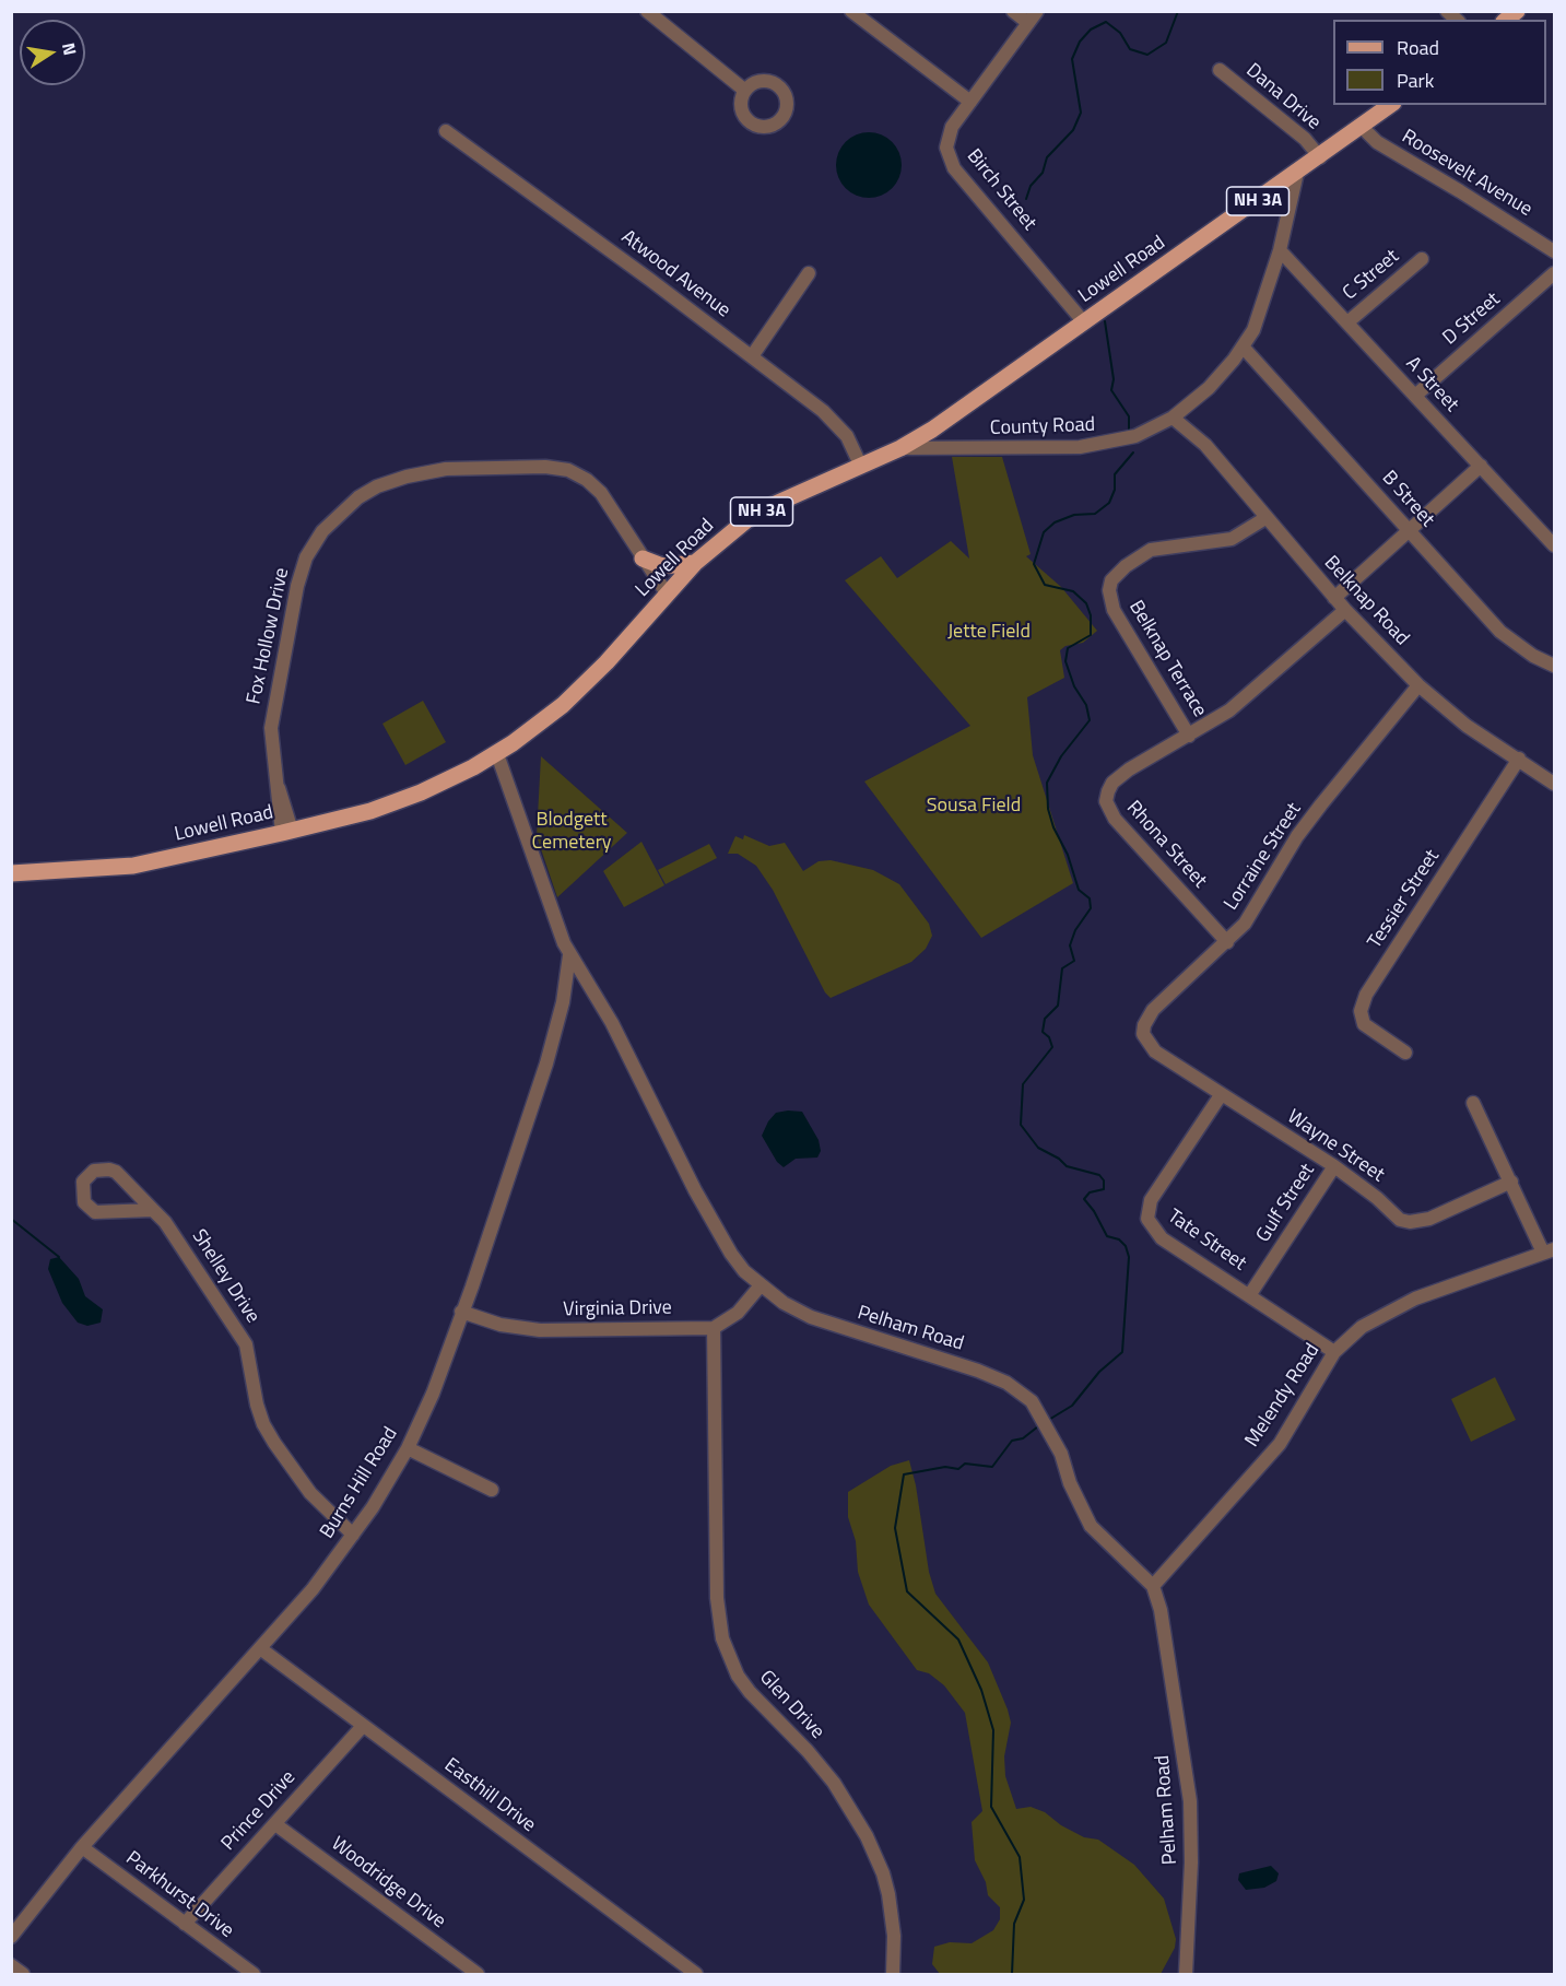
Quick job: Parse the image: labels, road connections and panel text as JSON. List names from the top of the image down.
{
  "streets": {
    "main road": ["NH 3A", "Lowell Road"],
    "street": [
      "Dana Drive",
      "Roosevelt Avenue",
      "Birch Street",
      "Atwood Avenue",
      "C Street",
      "D Street",
      "A Street",
      "County Road",
      "B Street",
      "Belknap Road",
      "Fox Hollow Drive",
      "Belknap Terrace",
      "Rhona Street",
      "Lorraine Street",
      "Tessier Street",
      "Wayne Street",
      "Gulf Street",
      "Tate Street",
      "Shelley Drive",
      "Virginia Drive",
      "Pelham Road",
      "Melendy Road",
      "Burns Hill Road",
      "Glen Drive",
      "Easthill Drive",
      "Prince Drive",
      "Woodridge Drive",
      "Parkhurst Drive"
    ]
  },
  "crossings": [
    ["Dana Drive", "Lowell Road"],
    ["Roosevelt Avenue", "Lowell Road"],
    ["Birch Street", "Lowell Road"],
    ["Lowell Road", "Atwood Avenue"],
    ["Lowell Road", "County Road"],
    ["Lowell Road", "Fox Hollow Drive"],
    ["Lowell Road", "Pelham Road"],
    ["C Street", "A Street"],
    ["D Street", "A Street"],
    ["A Street", "County Road"],
    ["County Road", "B Street"],
    ["County Road", "Belknap Road"],
    ["Belknap Road", "Belknap Terrace"],
    ["Belknap Road", "Lorraine Street"],
    ["Belknap Road", "Tessier Street"],
    ["Belknap Terrace", "Rhona Street"],
    ["Rhona Street", "Lorraine Street"],
    ["Lorraine Street", "Wayne Street"],
    ["Wayne Street", "Gulf Street"],
    ["Wayne Street", "Tate Street"],
    ["Gulf Street", "Tate Street"],
    ["Tate Street", "Melendy Road"],
    ["Shelley Drive", "Burns Hill Road"],
    ["Virginia Drive", "Burns Hill Road"],
    ["Virginia Drive", "Glen Drive"],
    ["Pelham Road", "Melendy Road"],
    ["Pelham Road", "Burns Hill Road"],
    ["Burns Hill Road", "Easthill Drive"],
    ["Burns Hill Road", "Parkhurst Drive"],
    ["Easthill Drive", "Prince Drive"],
    ["Prince Drive", "Woodridge Drive"],
    ["Prince Drive", "Parkhurst Drive"]
  ],
  "parks": ["Jette Field", "Sousa Field", "Blodgett Cemetery"],
  "legend": ["Road", "Park"],
  "north": "right"
}
